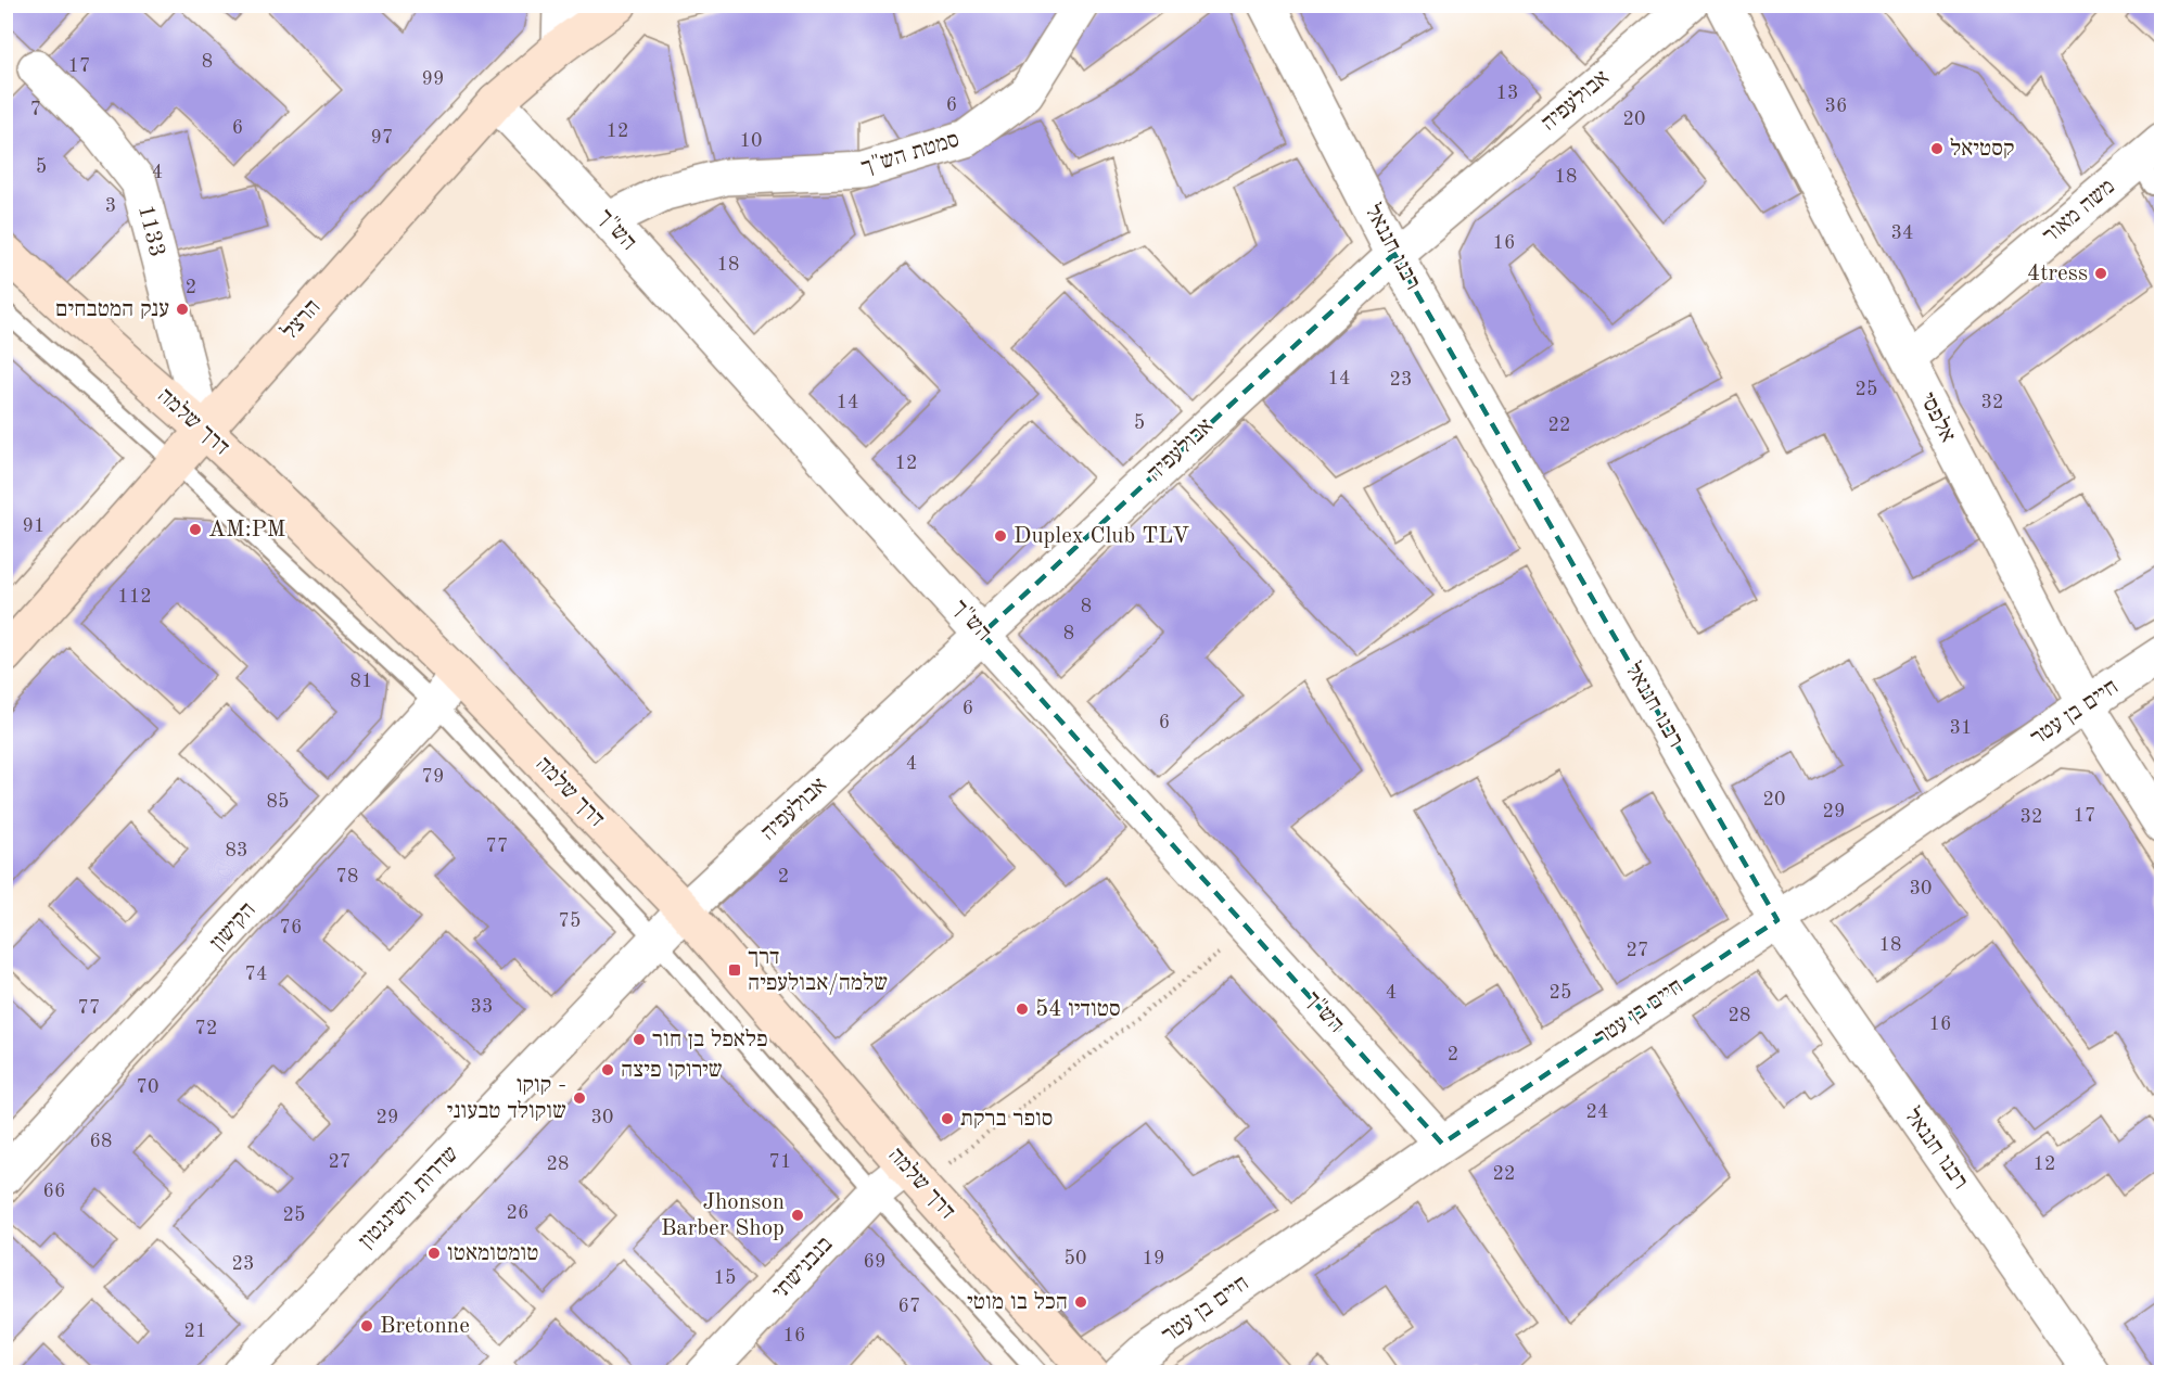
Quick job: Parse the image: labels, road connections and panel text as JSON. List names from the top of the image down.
{
  "streets": {
    "street": [
      "אבולעפיה",
      "סמטת הש\"ך",
      "משה מאור",
      "הש\"ך",
      "1133",
      "רבנו חננאל",
      "הרצל",
      "אלפסי",
      "דרך שלמה",
      "חיים בן עטר",
      "הקישון",
      "שדרות וושינגטון",
      "בנבנישתי"
    ]
  },
  "crossings": [
    ["אבולעפיה", "הש\"ך"],
    ["אבולעפיה", "רבנו חננאל"],
    ["אבולעפיה", "דרך שלמה"],
    ["אבולעפיה", "שדרות וושינגטון"],
    ["סמטת הש\"ך", "הש\"ך"],
    ["משה מאור", "אלפסי"],
    ["הש\"ך", "הרצל"],
    ["הש\"ך", "חיים בן עטר"],
    ["1133", "הרצל"],
    ["1133", "דרך שלמה"],
    ["רבנו חננאל", "חיים בן עטר"],
    ["הרצל", "דרך שלמה"],
    ["אלפסי", "חיים בן עטר"],
    ["דרך שלמה", "הקישון"],
    ["דרך שלמה", "שדרות וושינגטון"],
    ["דרך שלמה", "בנבנישתי"]
  ],
  "places": {
    "other": [
      "קסטיאל",
      "4tress",
      "ענק המטבחים",
      "AM:PM",
      "Duplex Club TLV",
      "סטודיו 54",
      "פלאפל בן חור",
      "שירוקו פיצה",
      "קוקו - שוקולד טבעוני",
      "סופר ברקת",
      "Jhonson Barber Shop",
      "טומטומאטו",
      "הכל בו מוטי",
      "Bretonne"
    ],
    "transit": ["דרך שלמה/אבולעפיה"]
  },
  "house_numbers": [
    "8",
    "17",
    "99",
    "13",
    "6",
    "36",
    "7",
    "20",
    "6",
    "12",
    "97",
    "10",
    "5",
    "4",
    "18",
    "3",
    "34",
    "16",
    "18",
    "2",
    "14",
    "23",
    "25",
    "14",
    "32",
    "5",
    "22",
    "12",
    "91",
    "112",
    "8",
    "8",
    "81",
    "6",
    "6",
    "31",
    "4",
    "79",
    "20",
    "85",
    "29",
    "17",
    "32",
    "77",
    "83",
    "78",
    "2",
    "30",
    "75",
    "76",
    "18",
    "27",
    "74",
    "4",
    "25",
    "33",
    "77",
    "28",
    "16",
    "72",
    "2",
    "70",
    "24",
    "29",
    "30",
    "68",
    "27",
    "71",
    "28",
    "12",
    "22",
    "66",
    "26",
    "25",
    "50",
    "19",
    "69",
    "23",
    "15",
    "67",
    "21",
    "16"
  ]
}
